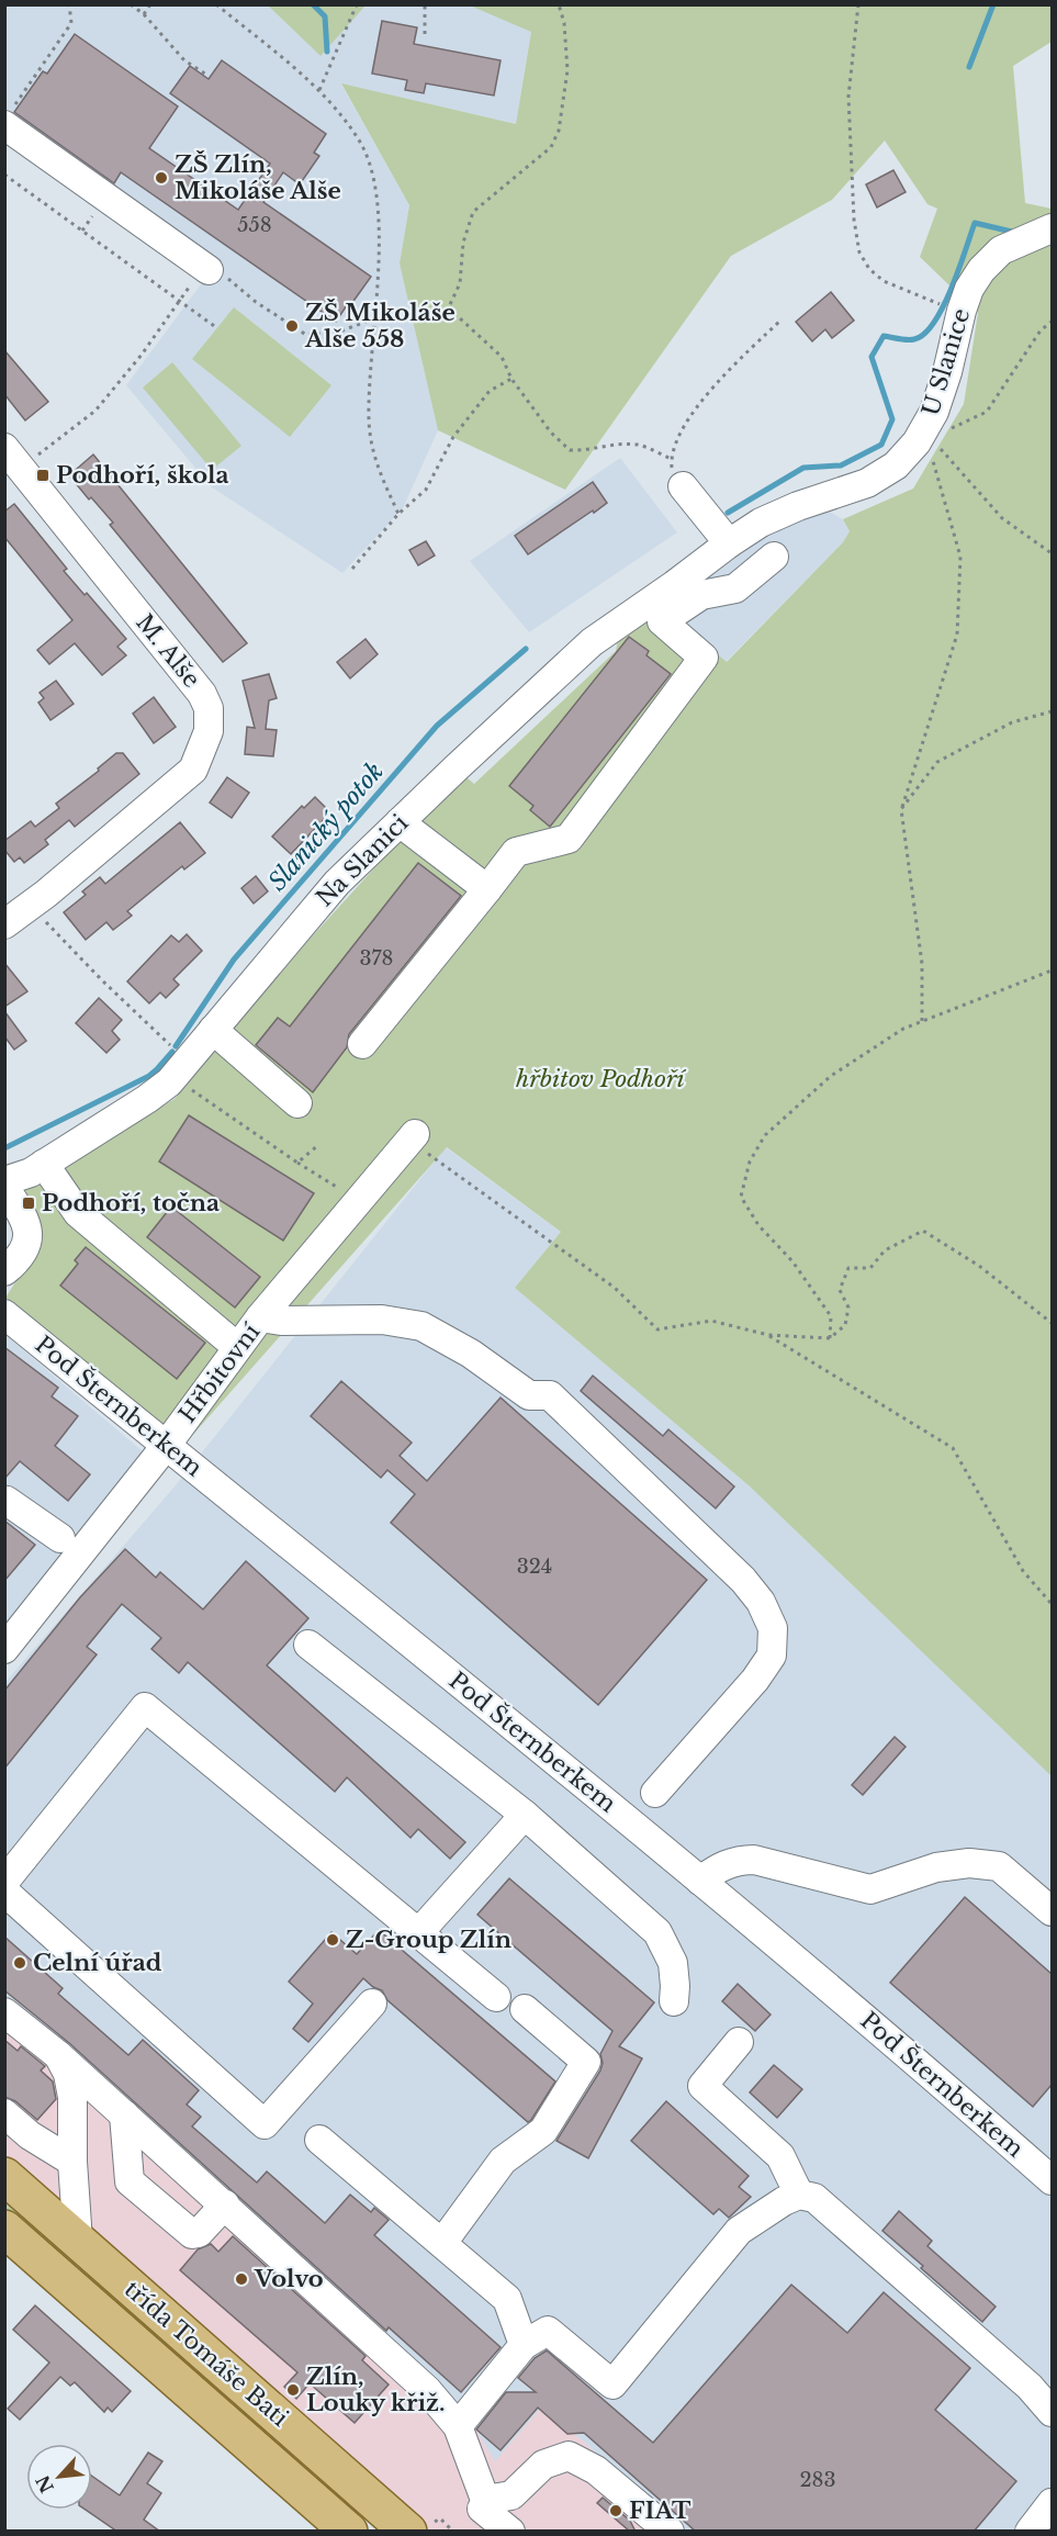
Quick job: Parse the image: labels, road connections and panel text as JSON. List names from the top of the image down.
{
  "streets": {
    "main road": ["třída Tomáše Bati"],
    "street": [
      "U Slanice",
      "M. Alše",
      "Na Slanici",
      "Hřbitovní",
      "Pod Šternberkem"
    ]
  },
  "crossings": [
    ["U Slanice", "Na Slanici"],
    ["Hřbitovní", "Pod Šternberkem"]
  ],
  "water": ["Slanický potok"],
  "parks": ["hřbitov Podhoří"],
  "places": {
    "other": [
      "ZŠ Zlín, Mikoláše Alše",
      "ZŠ Mikoláše Alše 558",
      "Z-Group Zlín",
      "Celní úřad",
      "Volvo",
      "Zlín, Louky křiž.",
      "FIAT"
    ],
    "transit": ["Podhoří, škola", "Podhoří, točna"]
  },
  "house_numbers": [
    "558",
    "378",
    "324",
    "283"
  ],
  "north": "bottom left"
}
